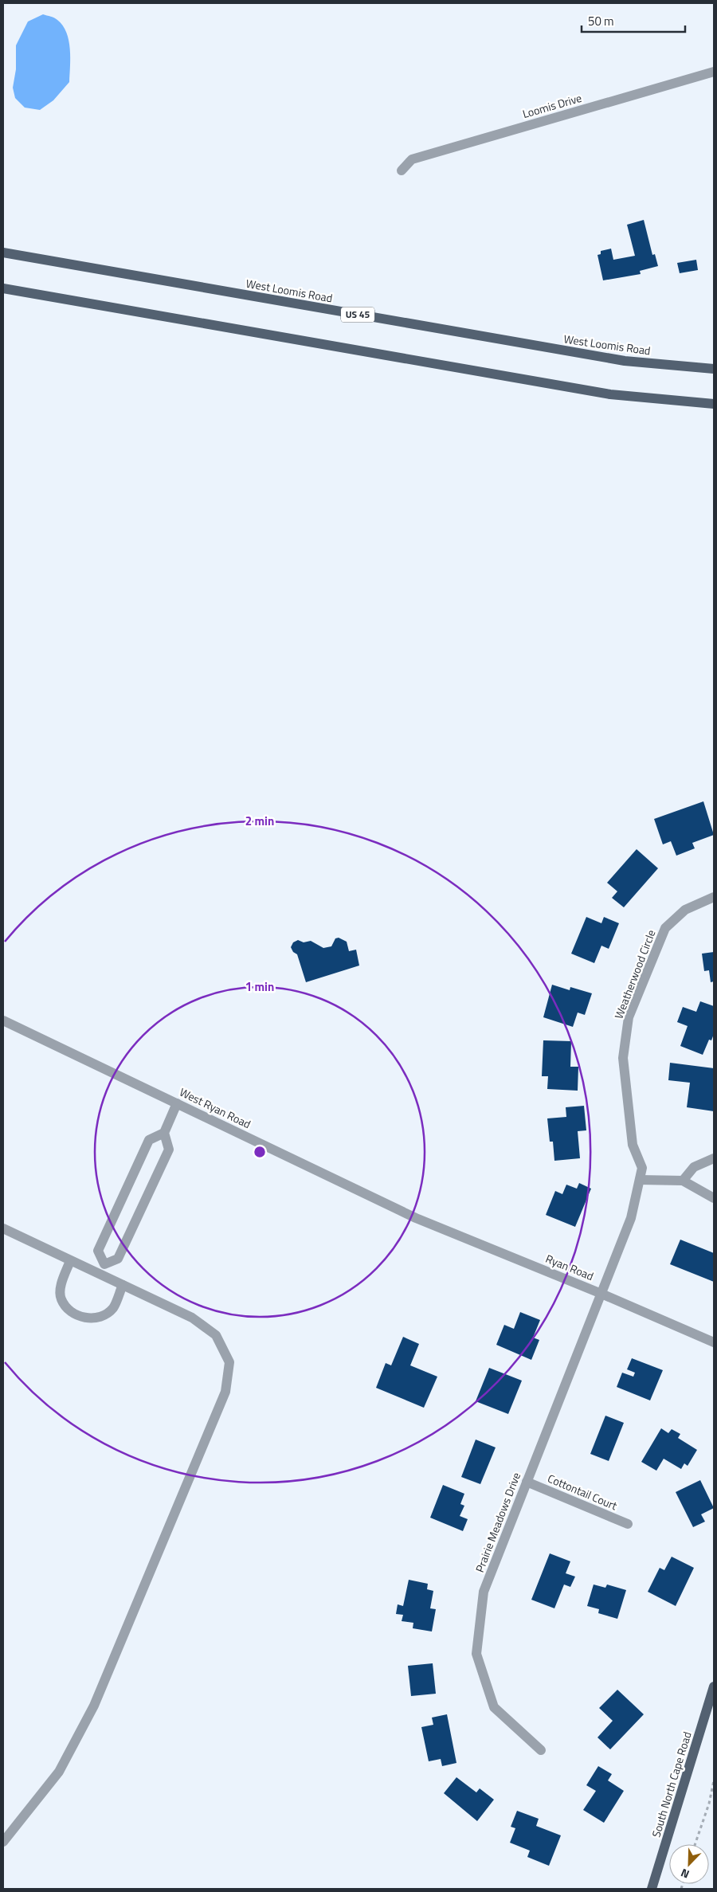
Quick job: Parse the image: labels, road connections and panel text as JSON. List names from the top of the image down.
{
  "streets": {
    "main road": ["West Loomis Road", "US 45", "South North Cape Road"],
    "street": [
      "Loomis Drive",
      "Weatherwood Circle",
      "West Ryan Road",
      "Ryan Road",
      "Cottontail Court",
      "Prairie Meadows Drive"
    ]
  },
  "crossings": [
    ["Weatherwood Circle", "Ryan Road"],
    ["Weatherwood Circle", "Prairie Meadows Drive"],
    ["West Ryan Road", "Ryan Road"],
    ["Ryan Road", "Prairie Meadows Drive"],
    ["Cottontail Court", "Prairie Meadows Drive"]
  ],
  "scale_bar": "50 m",
  "north": "bottom left",
  "rings": ["2 min", "1 min"]
}
